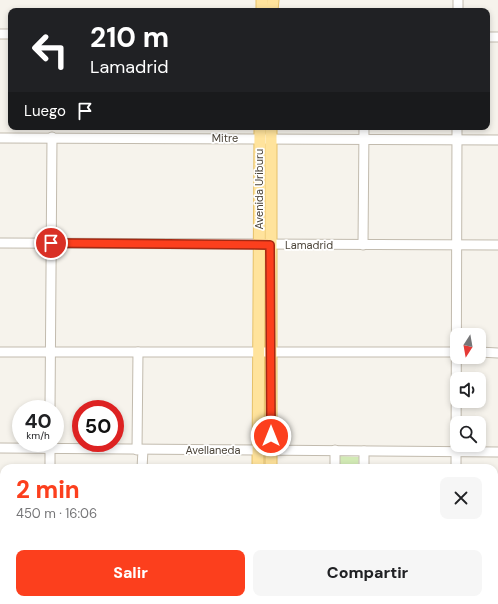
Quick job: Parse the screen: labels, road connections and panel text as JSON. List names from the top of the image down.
{
  "streets": {
    "main road": ["Avenida Uriburu"],
    "street": ["Mitre", "Lamadrid", "Avellaneda"]
  },
  "crossings": [
    ["Mitre", "Avenida Uriburu"],
    ["Avenida Uriburu", "Lamadrid"],
    ["Avenida Uriburu", "Avellaneda"]
  ],
  "north": "bottom",
  "page": {
    "turn": ["210 m", "Lamadrid"],
    "then": "Luego",
    "speed": "40 km/h",
    "limit": "50",
    "heading": ["2 min", "450 m · 16:06"],
    "buttons": ["Salir", "Compartir"]
  }
}
